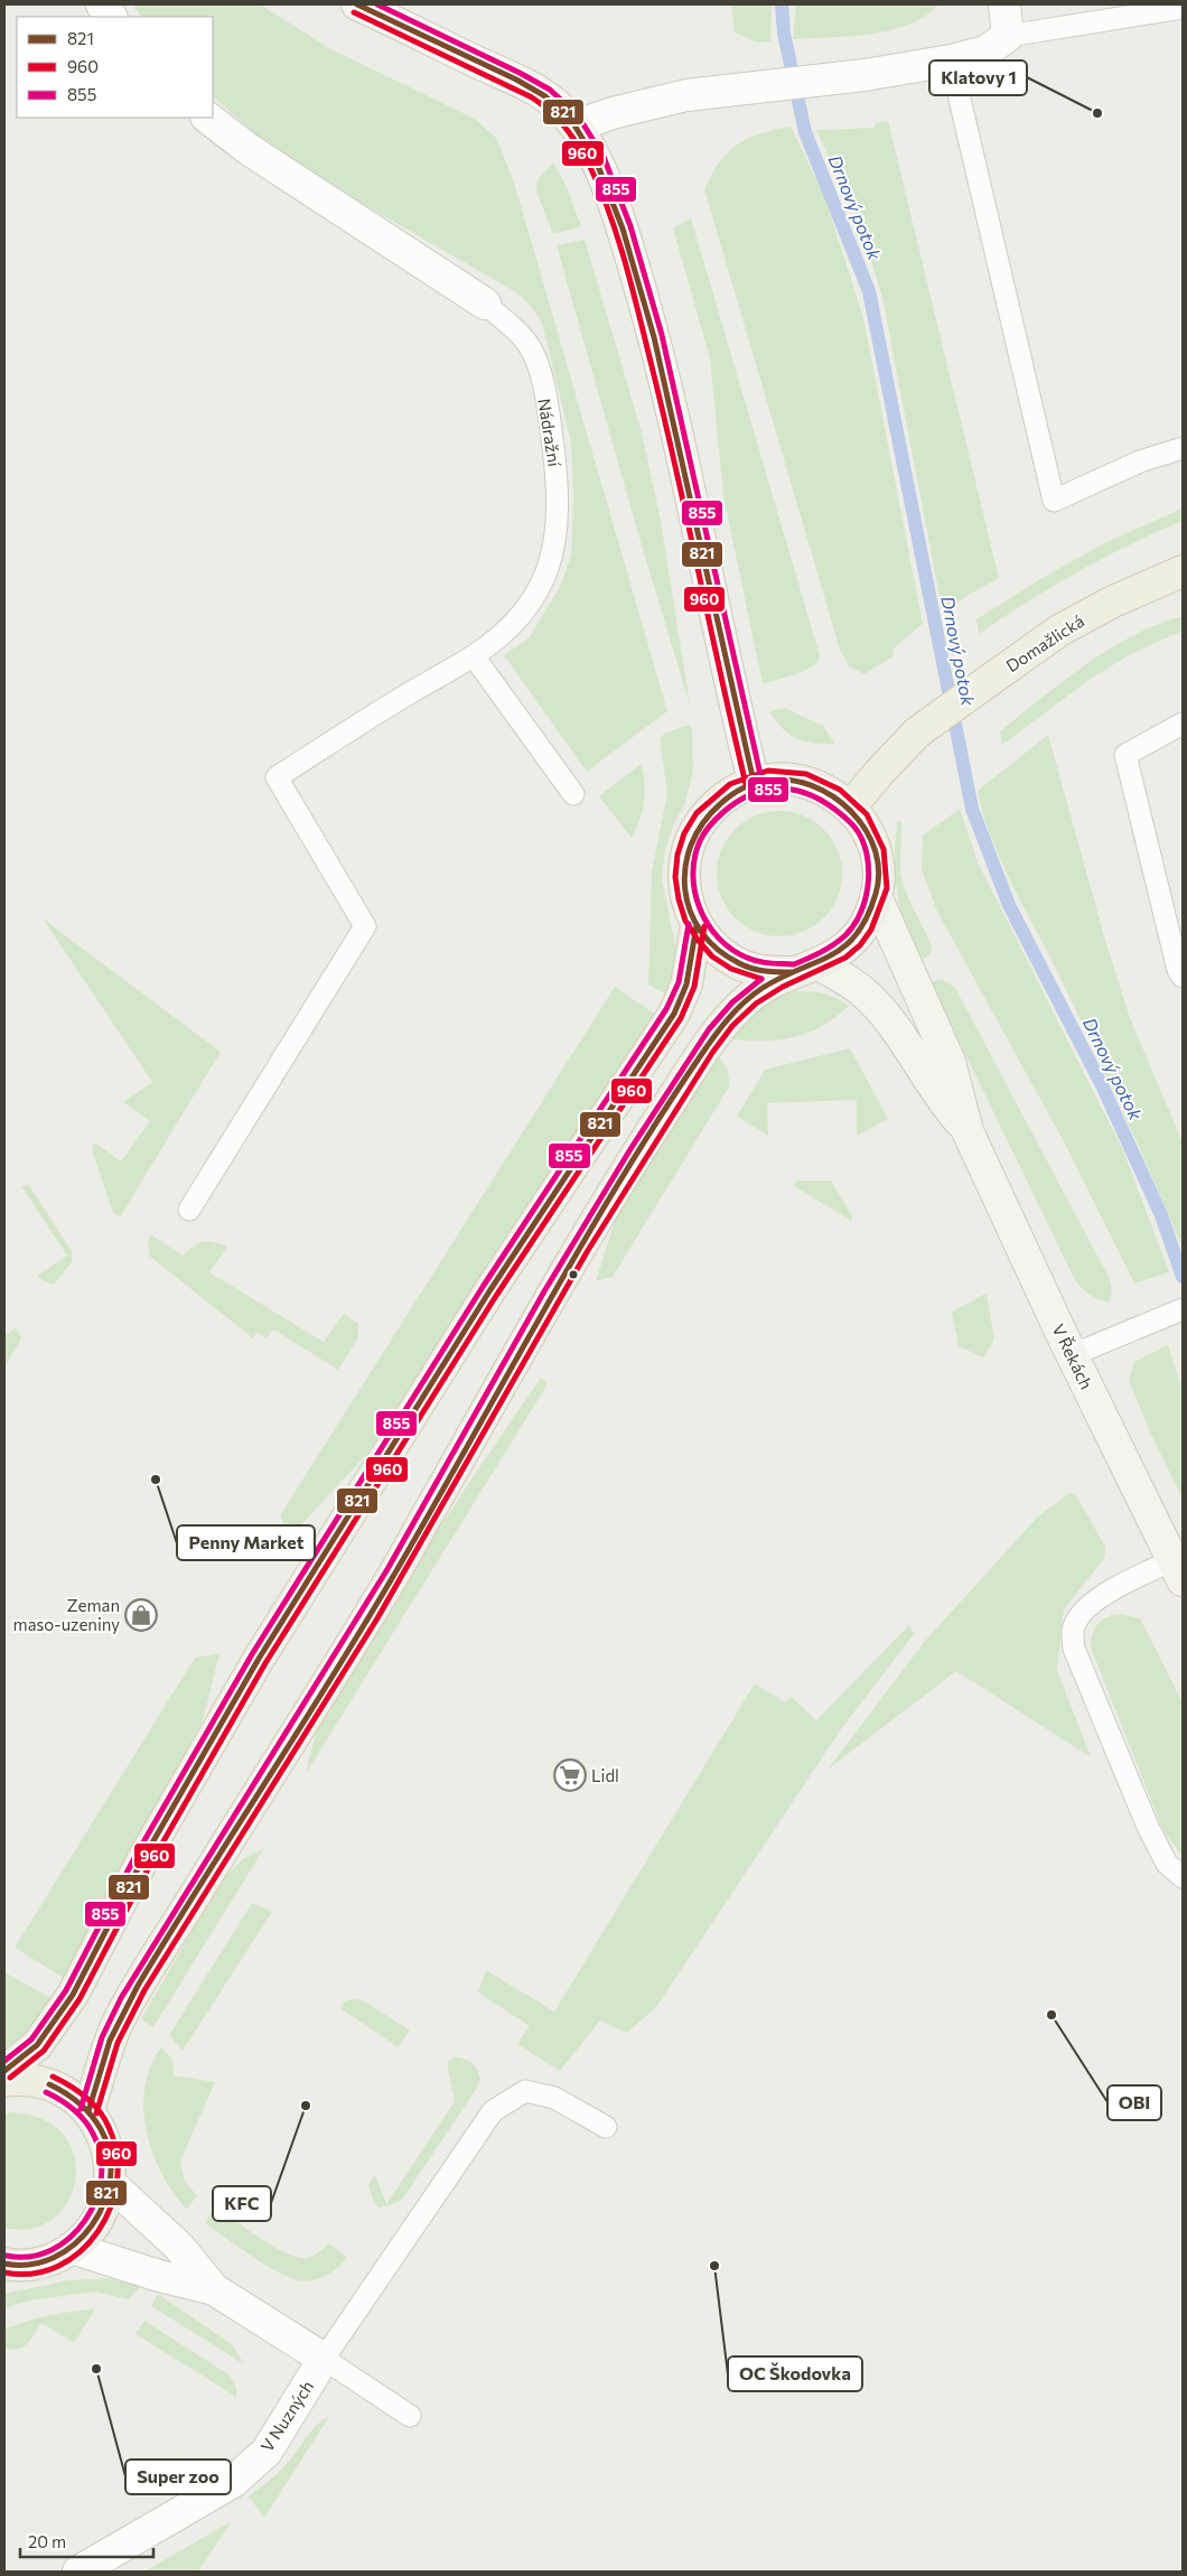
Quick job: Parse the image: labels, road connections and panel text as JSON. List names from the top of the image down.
{
  "streets": {
    "main road": ["Domažlická"],
    "street": ["Nádražní", "V Řekách", "V Nuzných"]
  },
  "crossings": [
    ["Domažlická", "V Řekách"]
  ],
  "water": ["Drnový potok"],
  "places": {
    "other": [
      "Klatovy 1",
      "Penny Market",
      "OBI",
      "KFC",
      "OC Škodovka",
      "Super zoo"
    ],
    "shop": ["Zeman maso-uzeniny"],
    "supermarket": ["Lidl"]
  },
  "lines": ["transit line 821", "transit line 855", "transit line 960"],
  "legend": ["821", "960", "855"],
  "scale_bar": "20 m"
}
